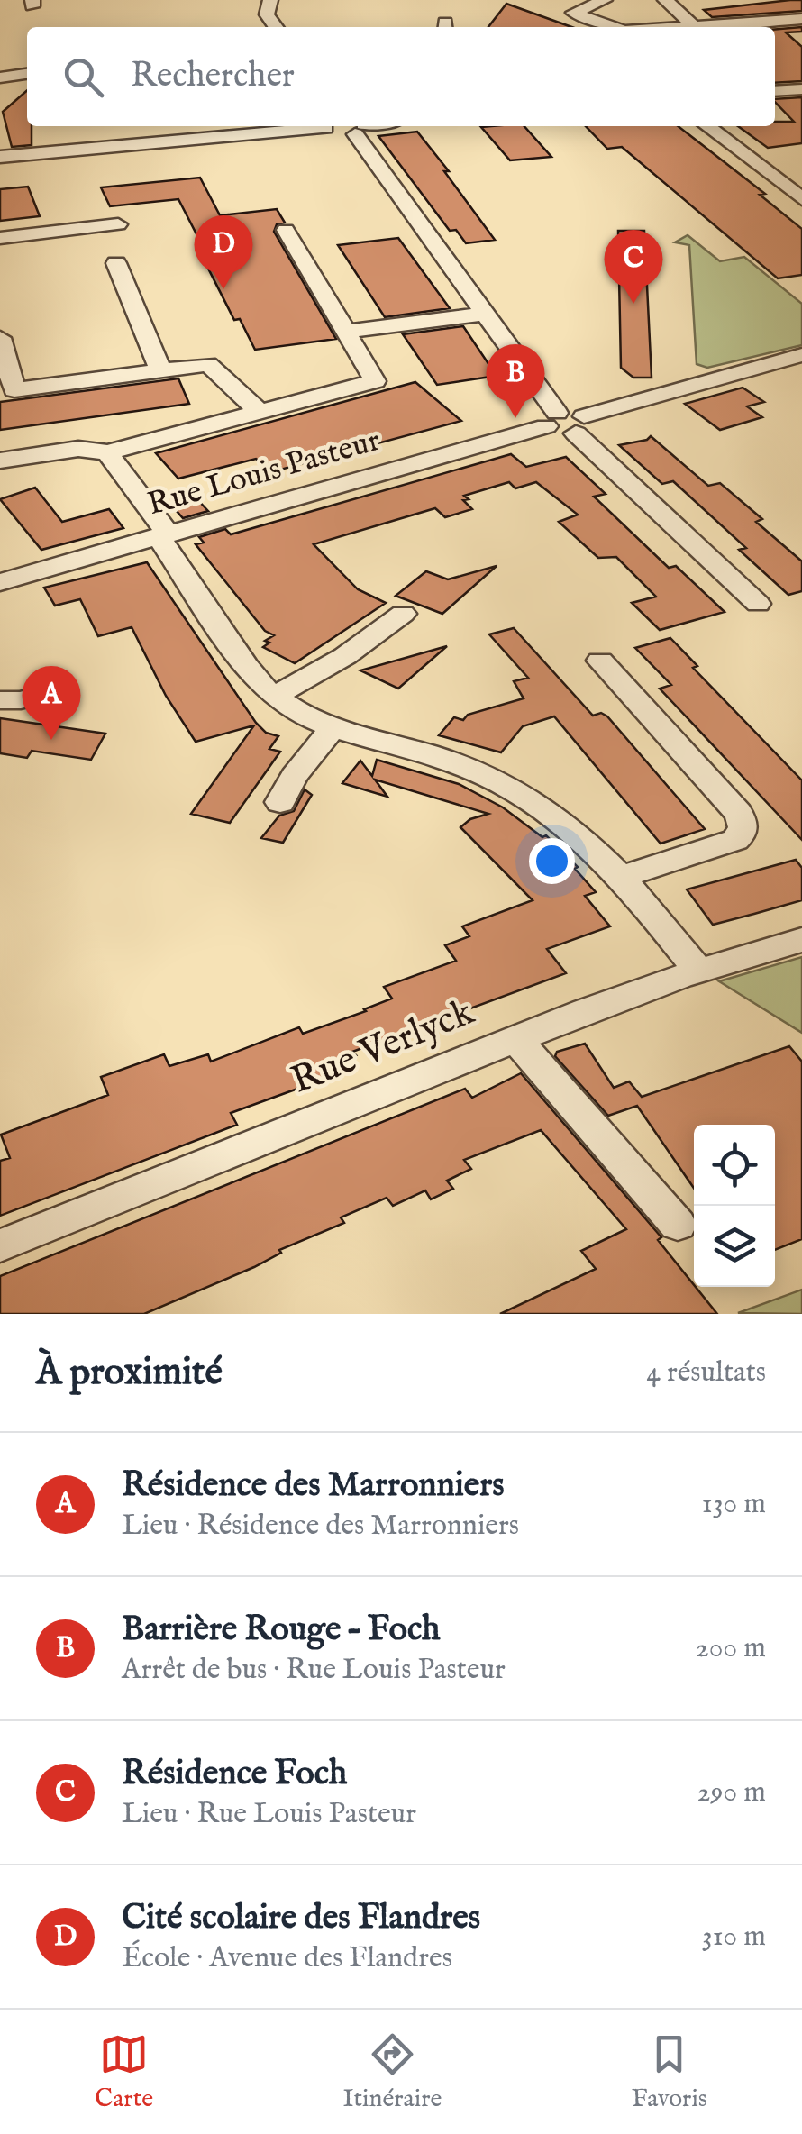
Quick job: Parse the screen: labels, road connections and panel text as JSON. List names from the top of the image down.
{
  "streets": {
    "street": ["Rue Louis Pasteur", "Rue Verlyck"]
  },
  "page": {
    "search": "Rechercher",
    "pins": [
      "D",
      "C",
      "B",
      "A"
    ],
    "heading": ["À proximité", "4 résultats"],
    "list": [
      {
        "mark": "A",
        "name": "Résidence des Marronniers",
        "note": "Lieu · Résidence des Marronniers",
        "value": "130 m"
      },
      {
        "mark": "B",
        "name": "Barrière Rouge – Foch",
        "note": "Arrêt de bus · Rue Louis Pasteur",
        "value": "200 m"
      },
      {
        "mark": "C",
        "name": "Résidence Foch",
        "note": "Lieu · Rue Louis Pasteur",
        "value": "290 m"
      },
      {
        "mark": "D",
        "name": "Cité scolaire des Flandres",
        "note": "École · Avenue des Flandres",
        "value": "310 m"
      }
    ],
    "nav": ["Carte", "Itinéraire", "Favoris"]
  }
}
